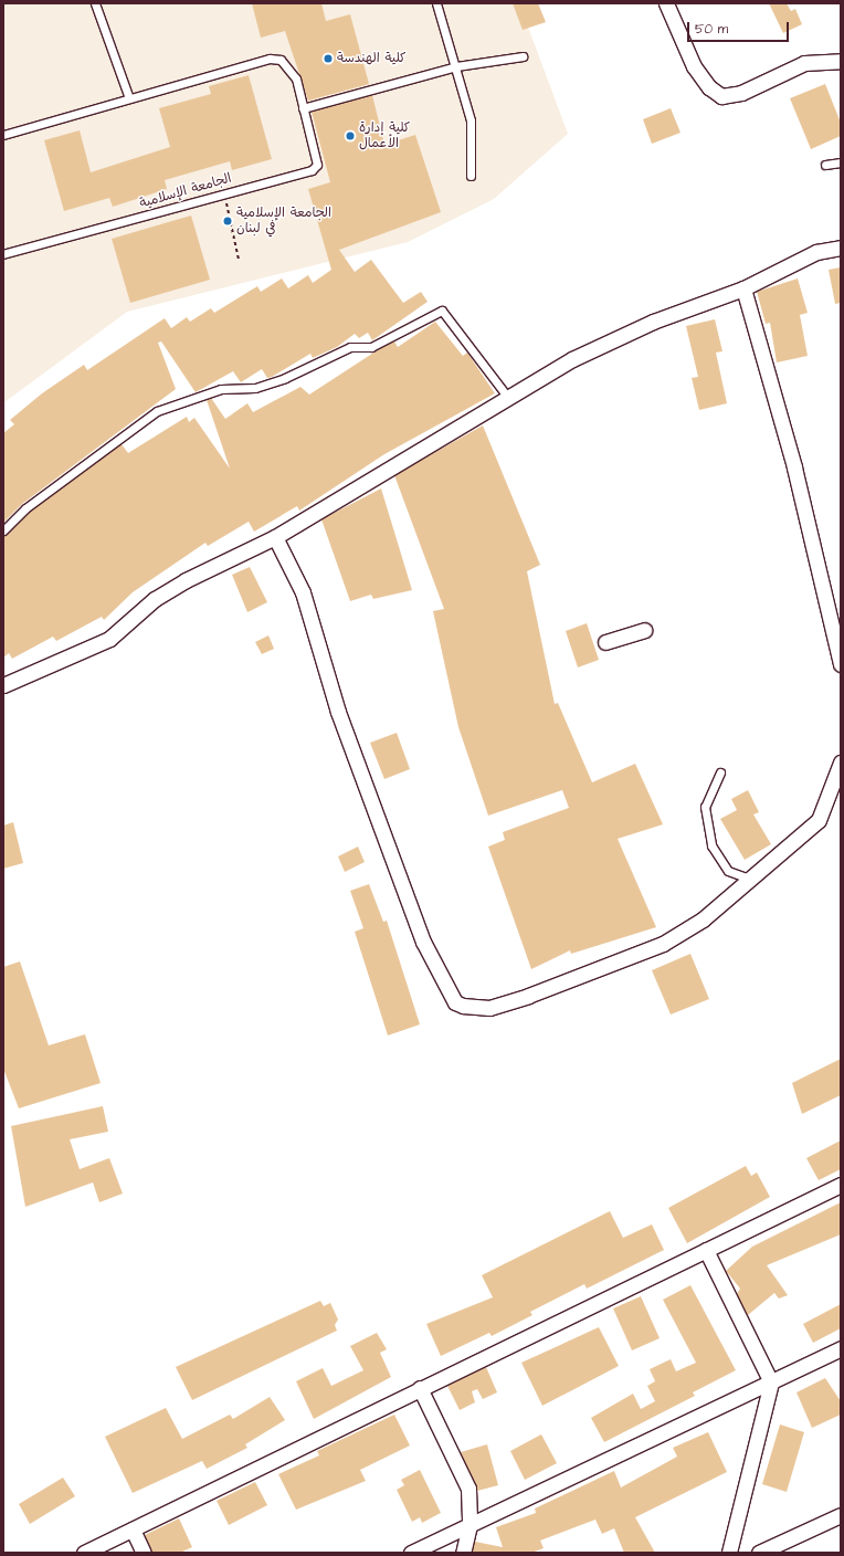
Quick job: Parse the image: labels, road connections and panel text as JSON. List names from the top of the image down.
{
  "streets": {
    "lane": ["الجامعة الإسلامية"]
  },
  "places": ["كلية الهندسة", "كلية إدارة الأعمال", "الجامعة الإسلامية في لبنان"],
  "scale_bar": "50 m"
}
